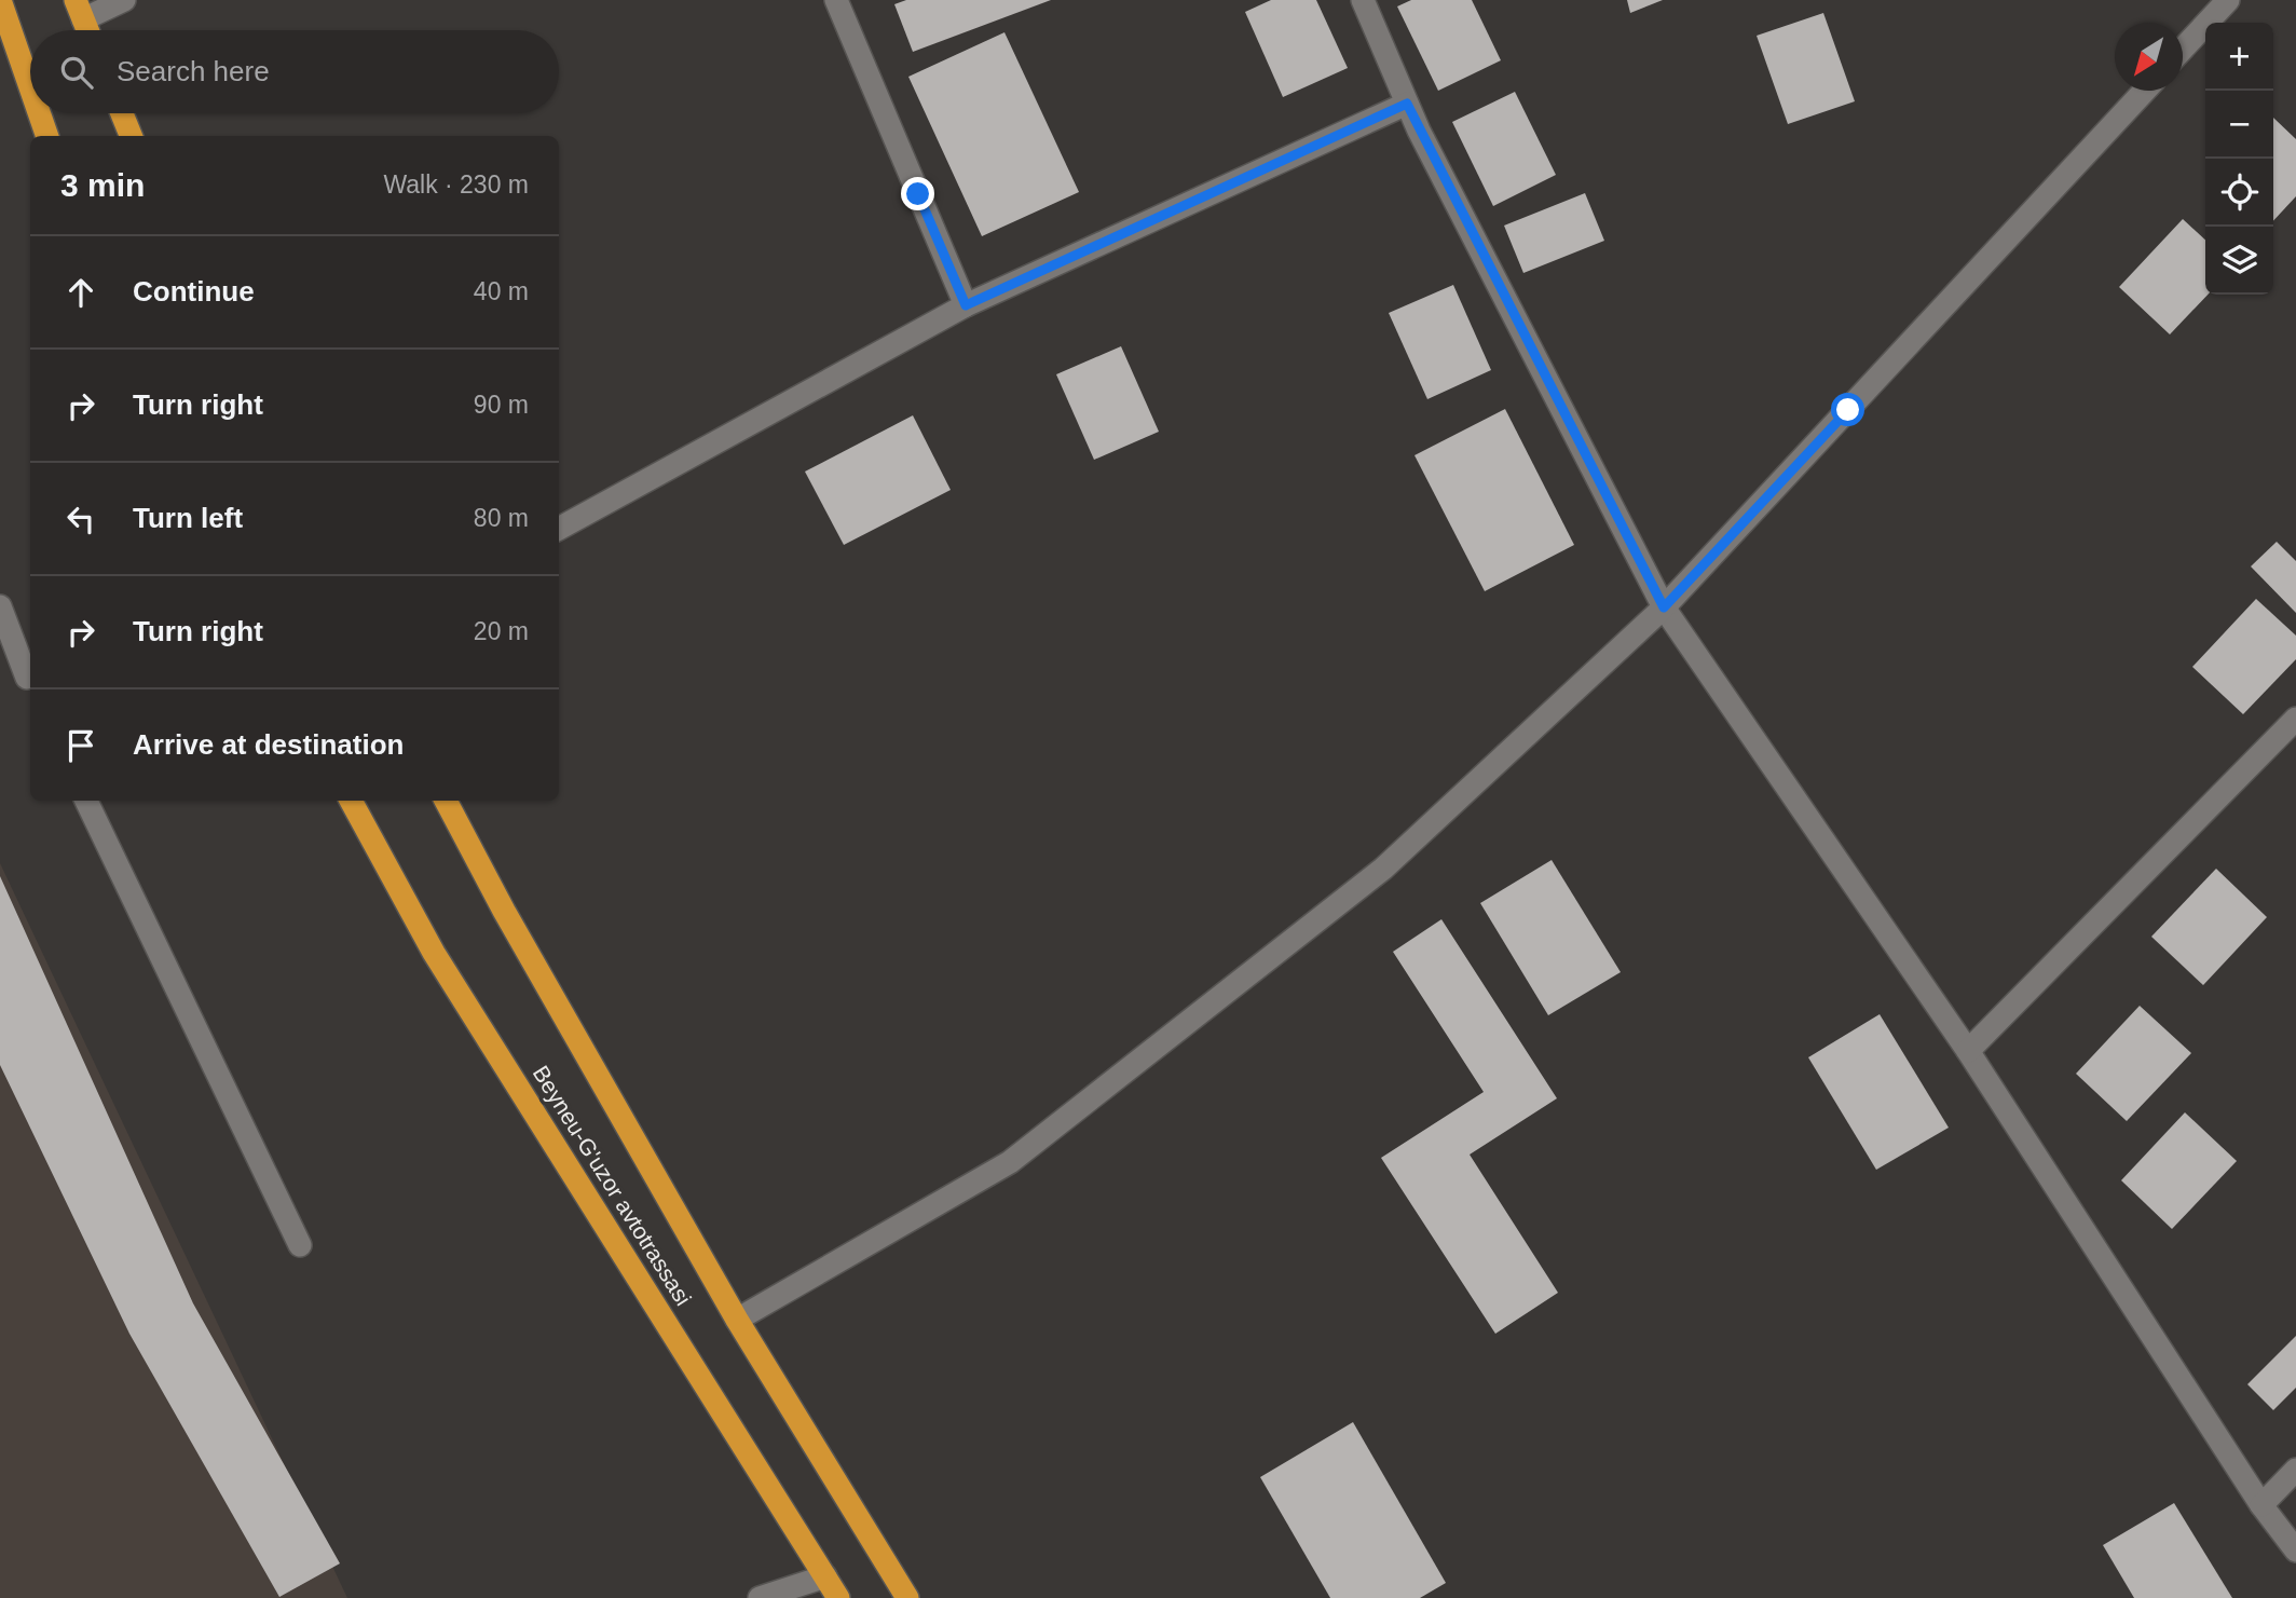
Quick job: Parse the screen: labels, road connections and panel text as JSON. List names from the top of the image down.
{
  "streets": {
    "highway": ["Beyneu-G'uzor avtotrassasi"]
  },
  "north": "bottom left",
  "page": {
    "map_buttons": ["+", "−"],
    "search": "Search here",
    "heading": ["3 min", "Walk · 230 m"],
    "list": [
      ["Continue", "40 m"],
      ["Turn right", "90 m"],
      ["Turn left", "80 m"],
      ["Turn right", "20 m"],
      "Arrive at destination"
    ]
  }
}
